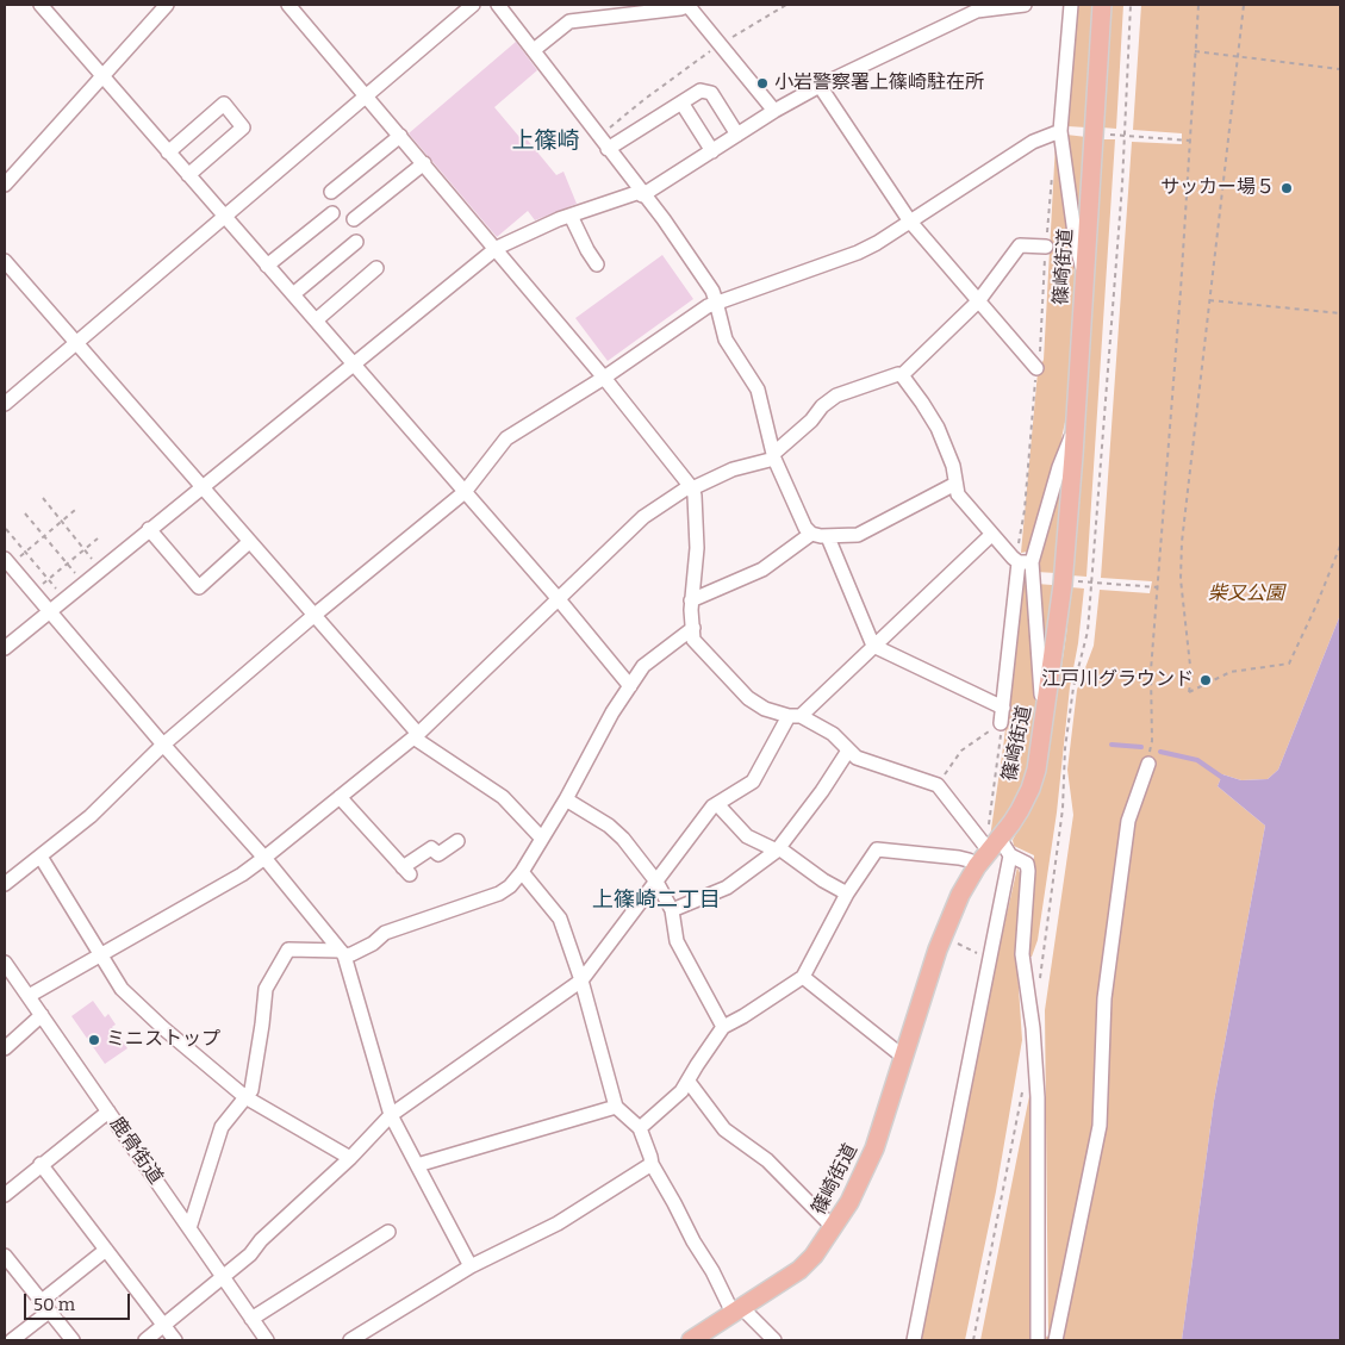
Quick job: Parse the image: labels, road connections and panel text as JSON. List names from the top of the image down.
{
  "streets": {
    "main road": ["篠崎街道"],
    "street": ["鹿骨街道"]
  },
  "districts": ["上篠崎", "上篠崎二丁目"],
  "parks": ["柴又公園"],
  "places": [
    "小岩警察署上篠崎駐在所",
    "サッカー場５",
    "江戸川グラウンド",
    "ミニストップ"
  ],
  "scale_bar": "50 m"
}
